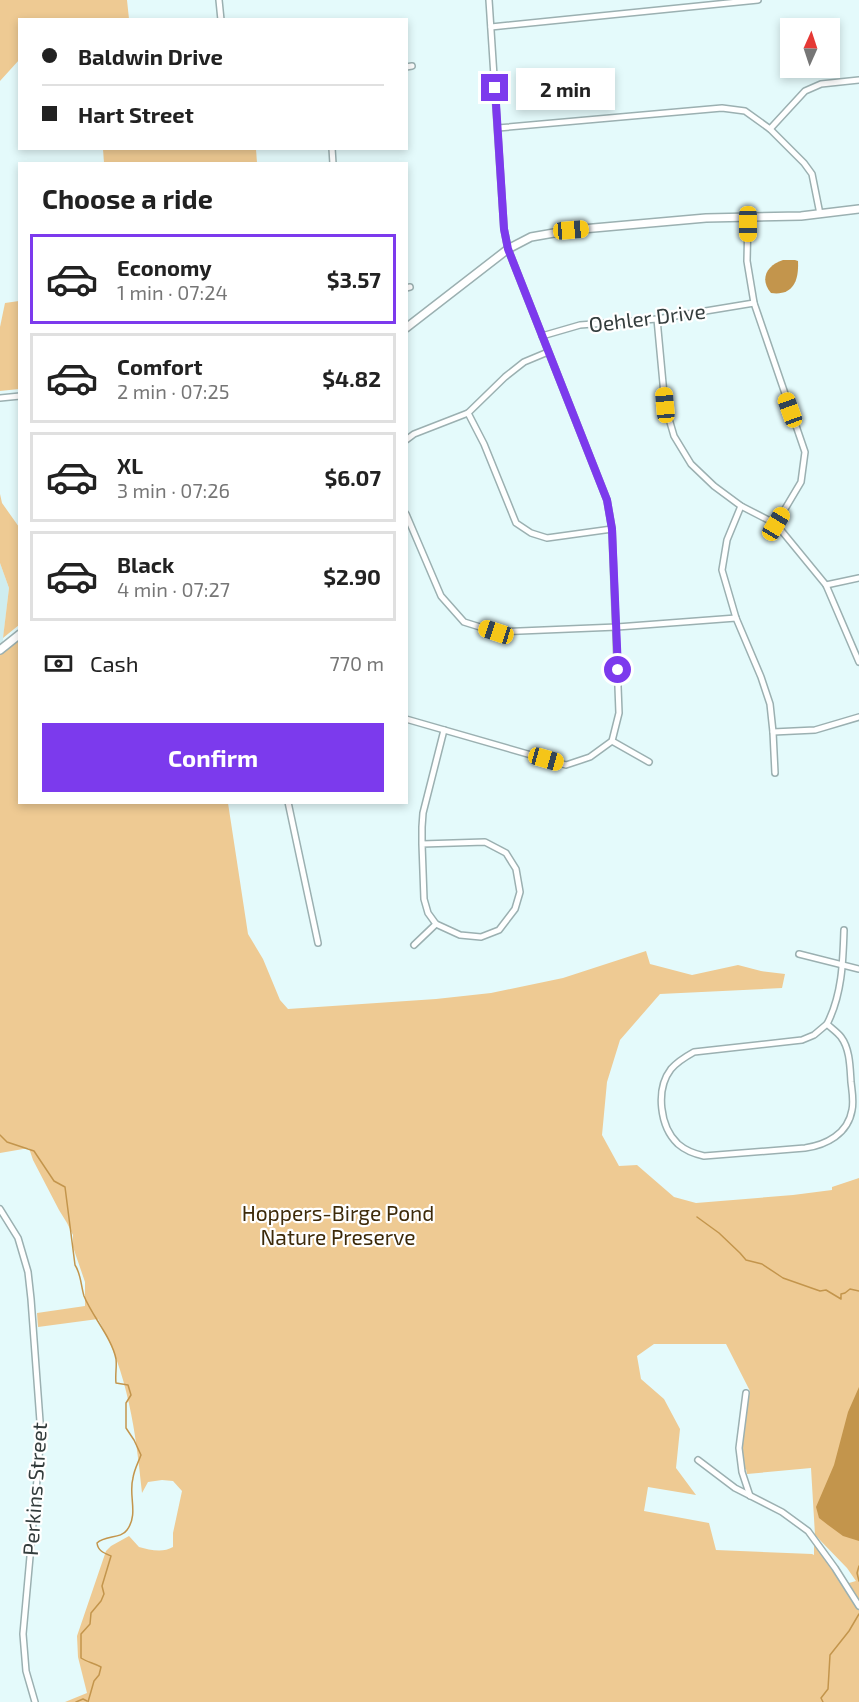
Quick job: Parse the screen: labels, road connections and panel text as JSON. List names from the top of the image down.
{
  "streets": {
    "street": ["Oehler Drive", "Perkins Street"]
  },
  "parks": ["Hoppers-Birge Pond Nature Preserve"],
  "north": "top",
  "page": {
    "banner": ["Baldwin Drive", "Hart Street"],
    "bubble": "2 min",
    "heading": "Choose a ride",
    "list": [
      {
        "name": "Economy",
        "note": "1 min · 07:24",
        "value": "$3.57"
      },
      {
        "name": "Comfort",
        "note": "2 min · 07:25",
        "value": "$4.82"
      },
      {
        "name": "XL",
        "note": "3 min · 07:26",
        "value": "$6.07"
      },
      {
        "name": "Black",
        "note": "4 min · 07:27",
        "value": "$2.90"
      }
    ],
    "pay": ["Cash", "770 m"],
    "buttons": "Confirm"
  }
}
